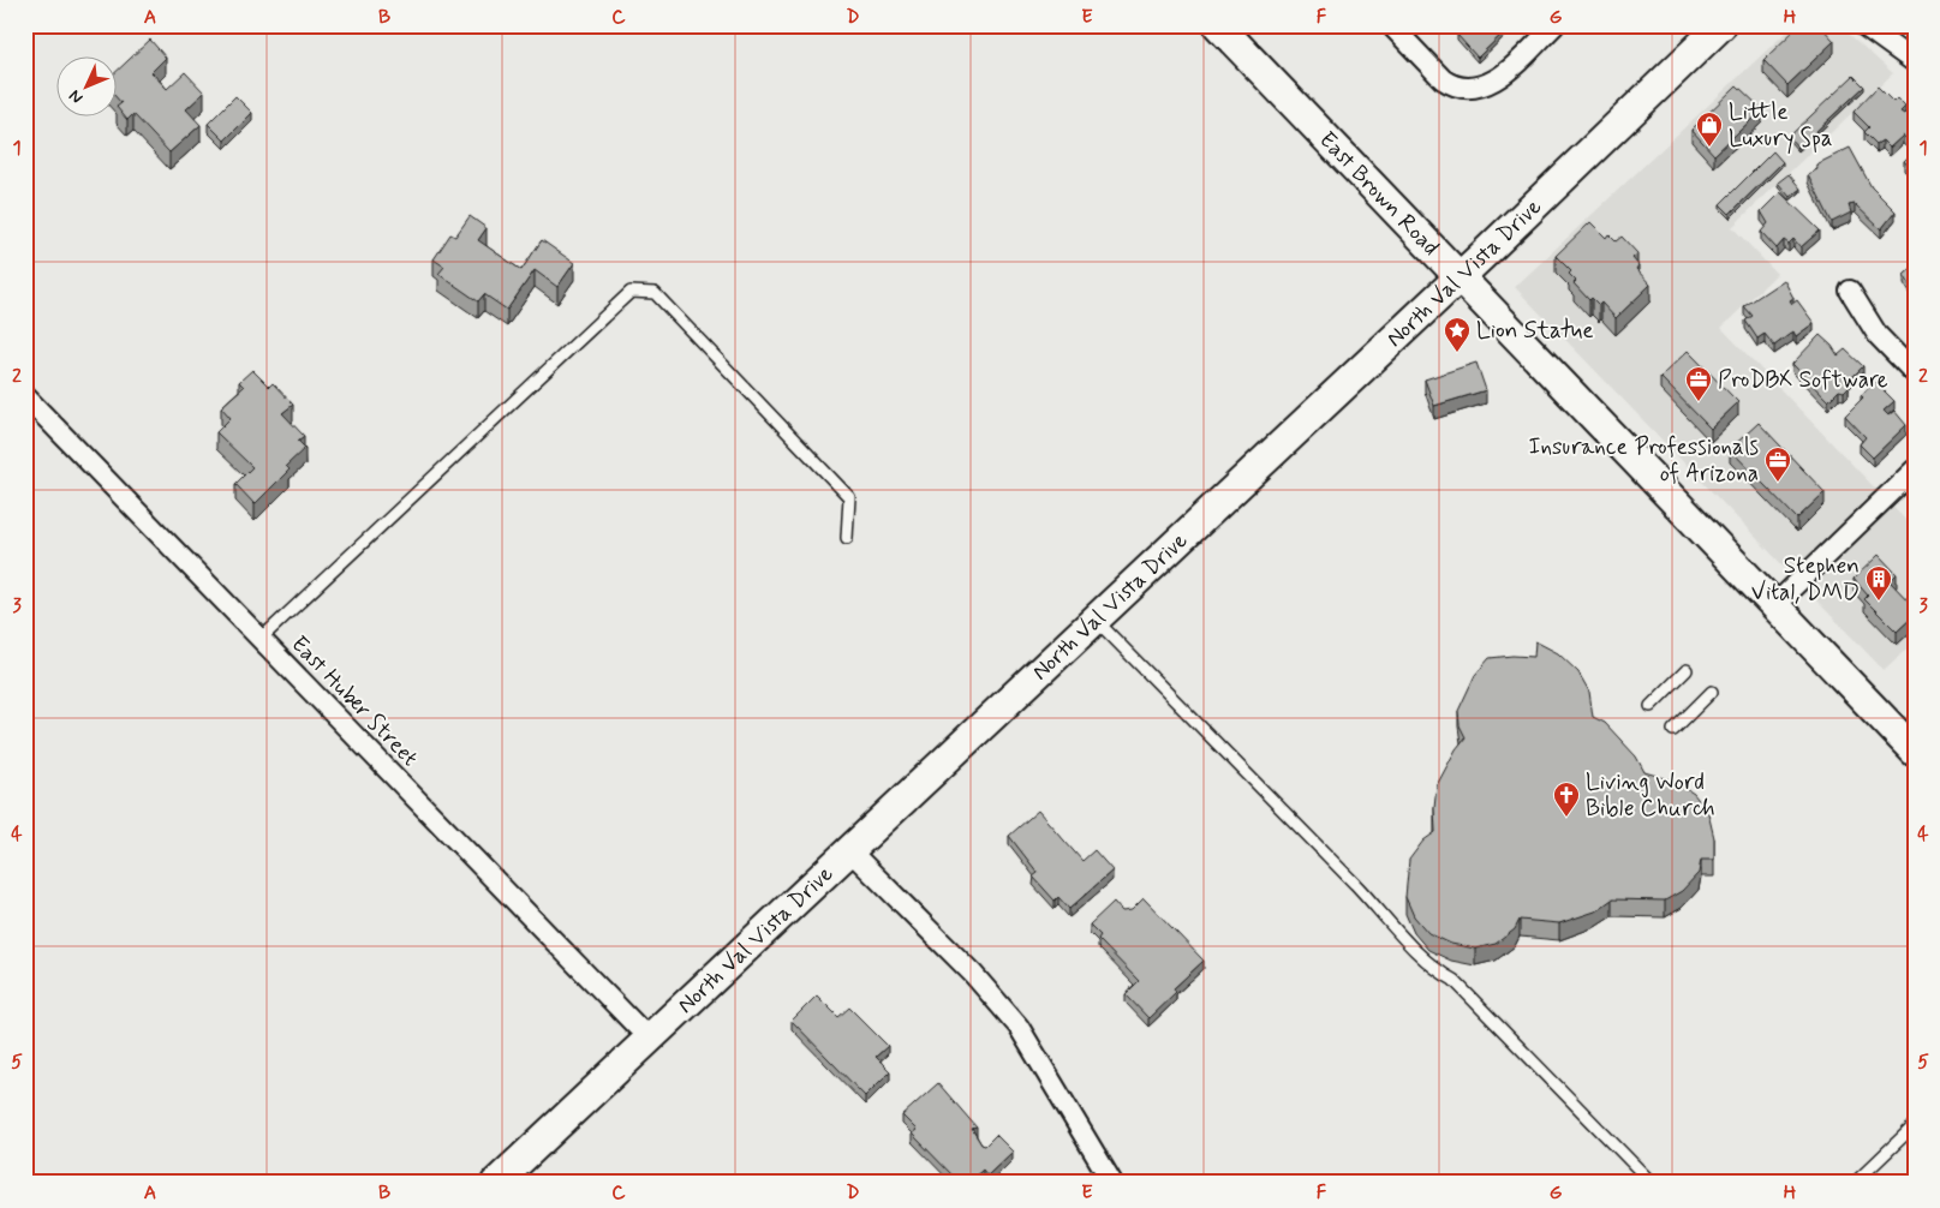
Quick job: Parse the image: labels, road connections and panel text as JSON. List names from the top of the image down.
{
  "streets": {
    "main road": ["East Brown Road", "North Val Vista Drive"],
    "street": ["East Huber Street"]
  },
  "crossings": [
    ["East Brown Road", "North Val Vista Drive"],
    ["North Val Vista Drive", "East Huber Street"]
  ],
  "places": {
    "shop": ["Little Luxury Spa"],
    "place": ["Lion Statue"],
    "office": ["ProDBX Software", "Insurance Professionals of Arizona"],
    "building": ["Stephen Vital, DMD"],
    "church": ["Living Word Bible Church"]
  },
  "north": "bottom left",
  "grid": {
    "columns": [
      "A",
      "B",
      "C",
      "D",
      "E",
      "F",
      "G",
      "H"
    ],
    "rows": [
      "1",
      "2",
      "3",
      "4",
      "5"
    ]
  }
}
